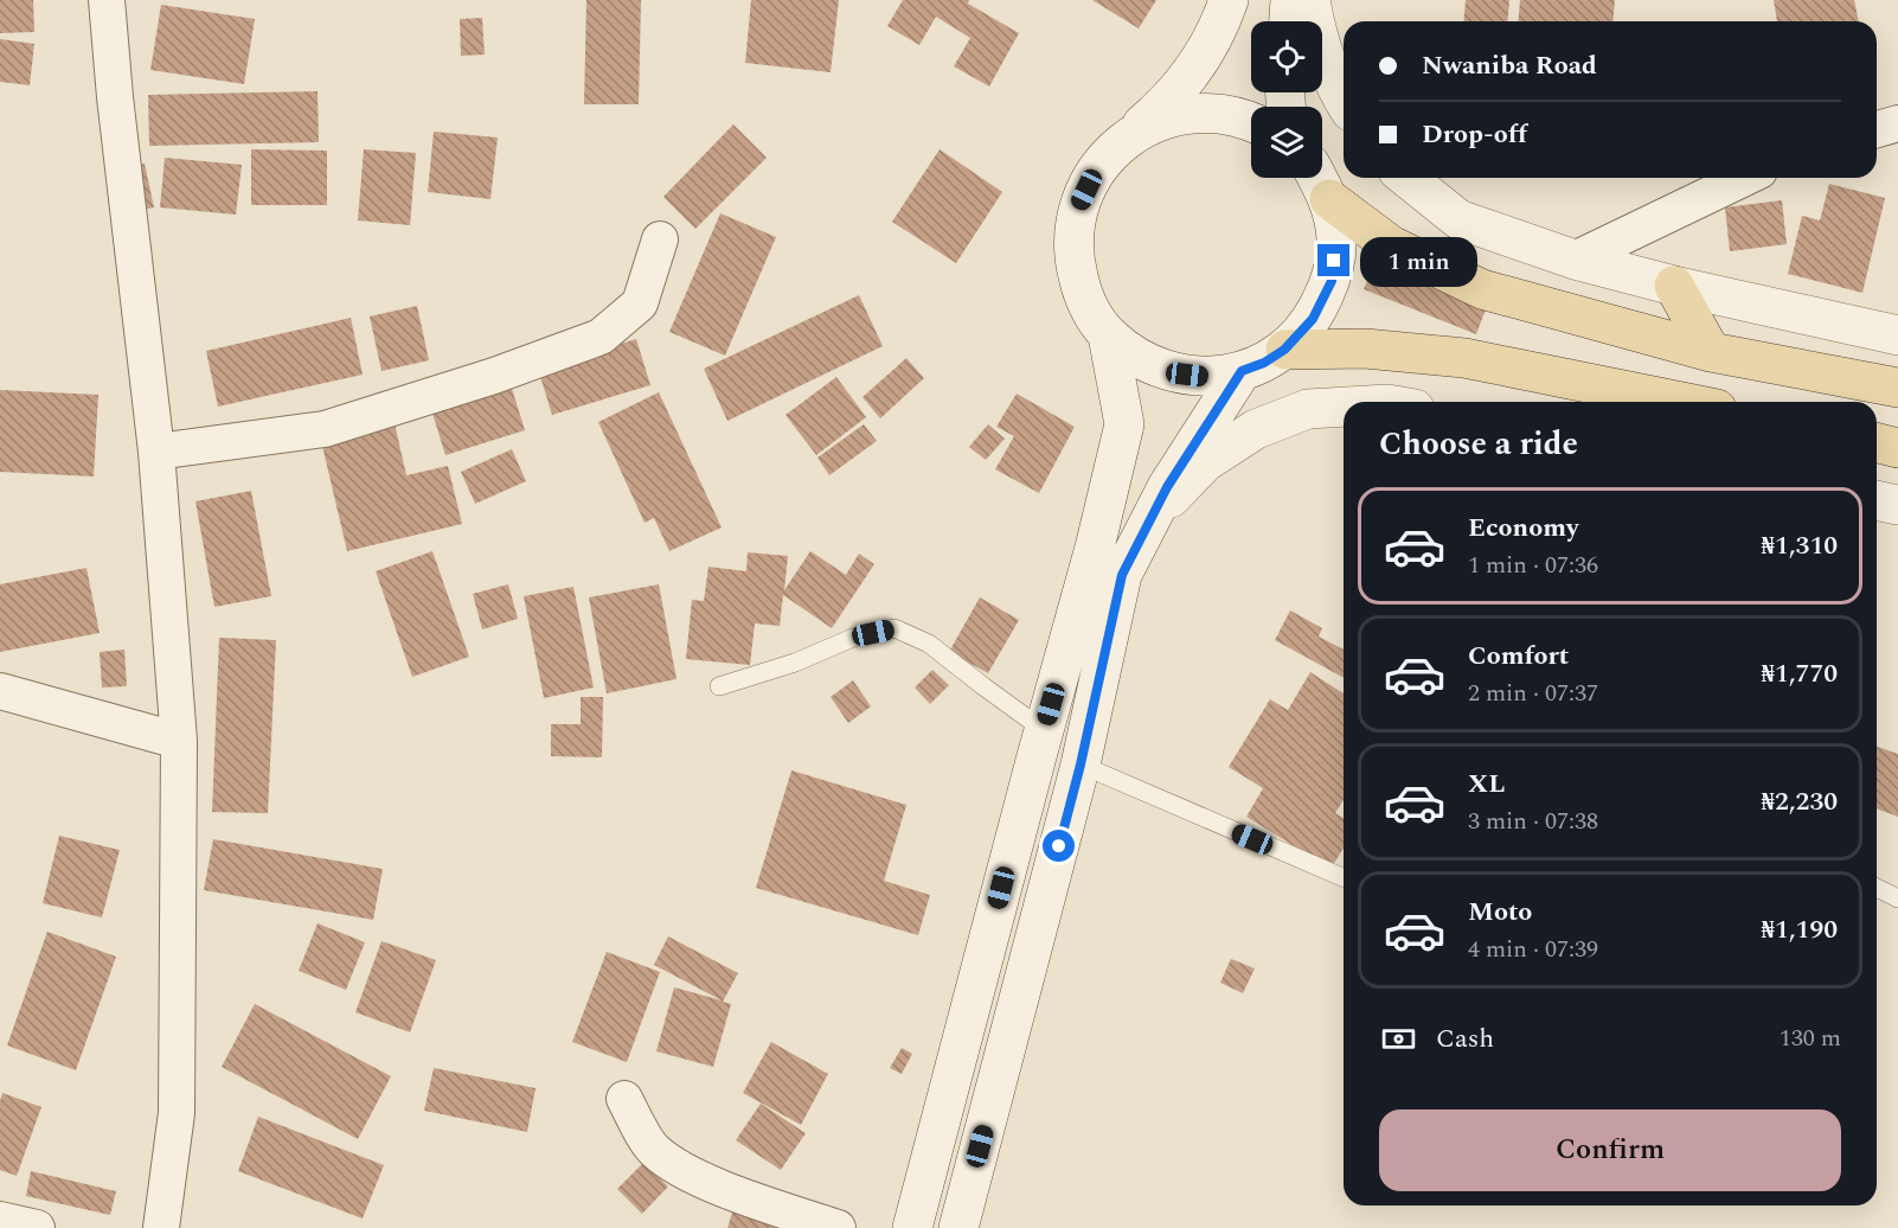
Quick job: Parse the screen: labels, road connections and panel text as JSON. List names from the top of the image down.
{
  "page": {
    "banner": ["Nwaniba Road", "Drop-off"],
    "bubble": "1 min",
    "heading": "Choose a ride",
    "list": [
      {
        "name": "Economy",
        "note": "1 min · 07:36",
        "value": "₦1,310"
      },
      {
        "name": "Comfort",
        "note": "2 min · 07:37",
        "value": "₦1,770"
      },
      {
        "name": "XL",
        "note": "3 min · 07:38",
        "value": "₦2,230"
      },
      {
        "name": "Moto",
        "note": "4 min · 07:39",
        "value": "₦1,190"
      }
    ],
    "pay": ["Cash", "130 m"],
    "buttons": "Confirm"
  }
}
